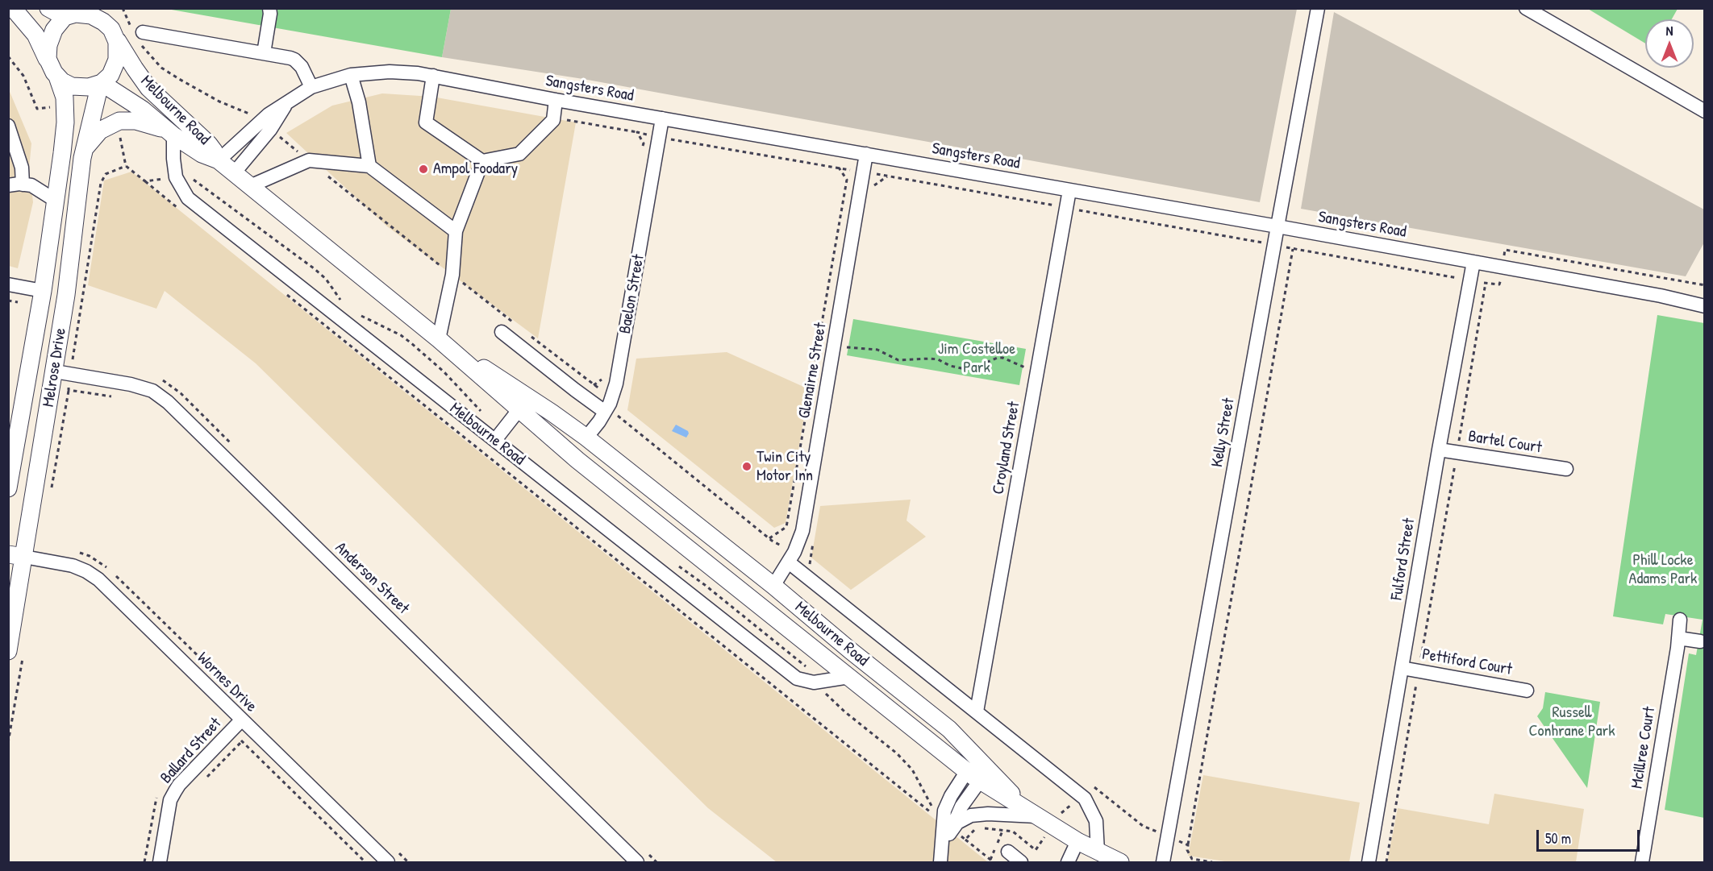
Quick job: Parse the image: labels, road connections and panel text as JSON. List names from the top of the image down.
{
  "streets": {
    "main road": ["Melbourne Road", "Baelon Street", "Melrose Drive"],
    "street": [
      "Sangsters Road",
      "Glenairne Street",
      "Kelly Street",
      "Bartel Court",
      "Croyland Street",
      "Fulford Street",
      "Anderson Street",
      "Pettiford Court",
      "Wornes Drive",
      "Mcillree Court",
      "Ballard Street"
    ]
  },
  "crossings": [
    ["Sangsters Road", "Melbourne Road"],
    ["Sangsters Road", "Baelon Street"],
    ["Sangsters Road", "Glenairne Street"],
    ["Sangsters Road", "Kelly Street"],
    ["Sangsters Road", "Croyland Street"],
    ["Sangsters Road", "Fulford Street"],
    ["Melbourne Road", "Baelon Street"],
    ["Melbourne Road", "Melrose Drive"],
    ["Melbourne Road", "Glenairne Street"],
    ["Melbourne Road", "Croyland Street"],
    ["Melrose Drive", "Anderson Street"],
    ["Melrose Drive", "Wornes Drive"],
    ["Bartel Court", "Fulford Street"],
    ["Fulford Street", "Pettiford Court"],
    ["Wornes Drive", "Ballard Street"]
  ],
  "parks": ["Jim Costelloe Park", "Phill Locke Adams Park", "Russell Conhrane Park"],
  "places": ["Ampol Foodary", "Twin City Motor Inn"],
  "scale_bar": "50 m",
  "north": "top"
}
